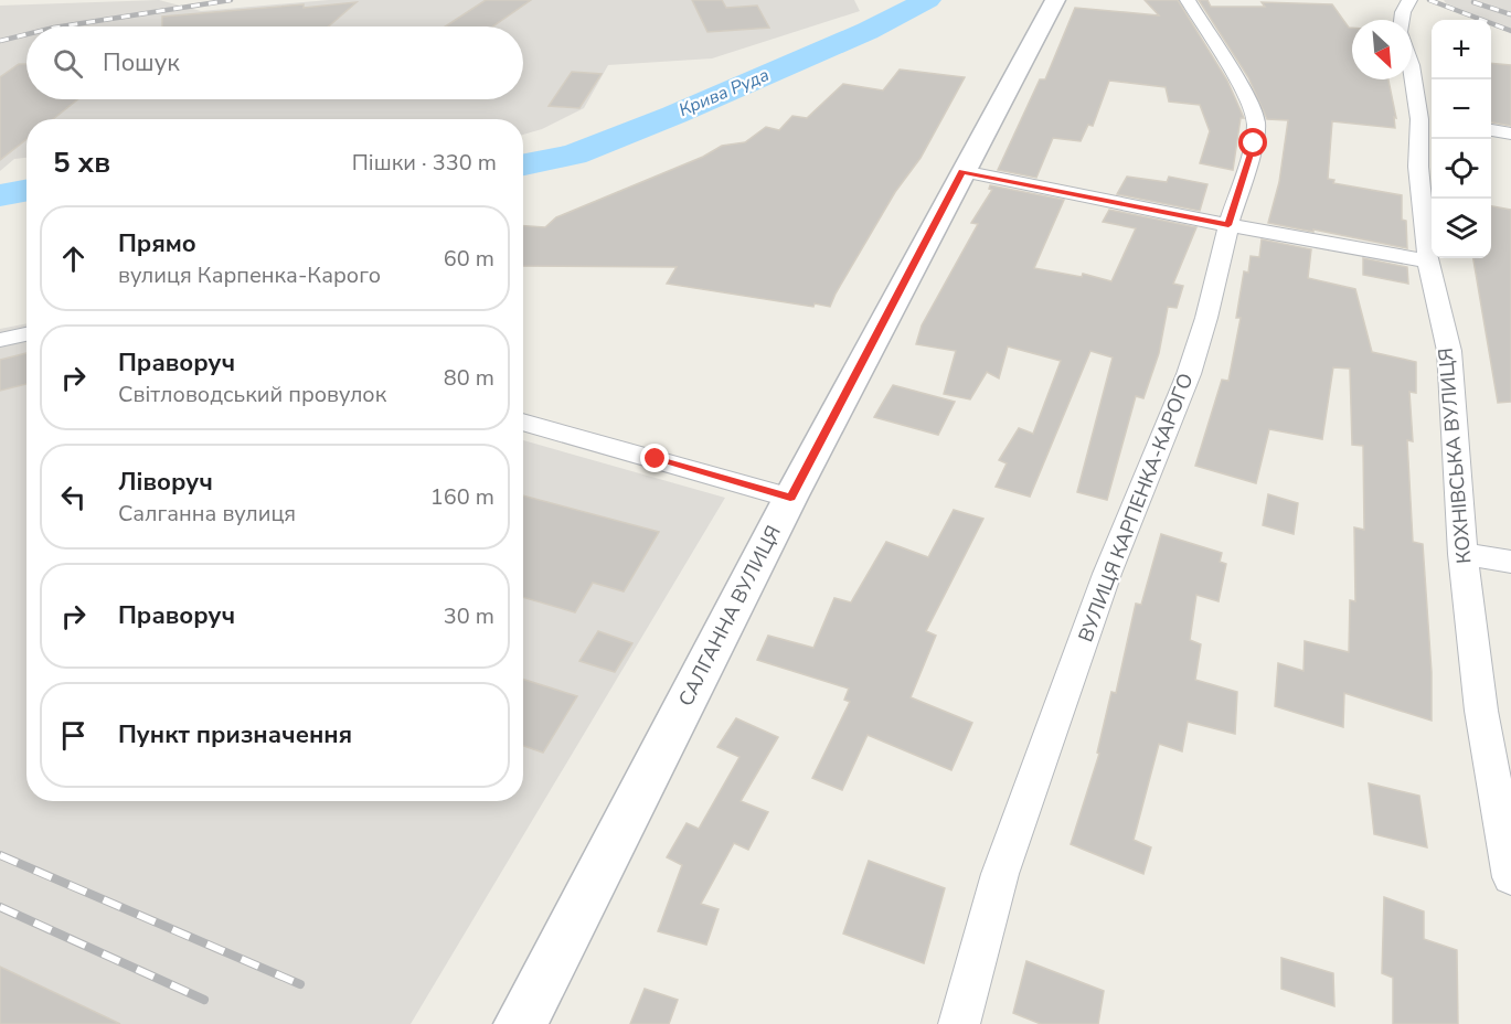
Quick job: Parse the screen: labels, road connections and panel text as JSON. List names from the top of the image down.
{
  "streets": {
    "street": ["КОХНІВСЬКА ВУЛИЦЯ", "ВУЛИЦЯ КАРПЕНКА-КАРОГО", "САЛГАННА ВУЛИЦЯ"]
  },
  "water": ["Крива Руда"],
  "north": "bottom right",
  "page": {
    "map_buttons": ["+", "−"],
    "search": "Пошук",
    "heading": ["5 хв", "Пішки · 330 m"],
    "list": [
      ["Прямо", "вулиця Карпенка-Карого", "60 m"],
      ["Праворуч", "Світловодський провулок", "80 m"],
      ["Ліворуч", "Салганна вулиця", "160 m"],
      ["Праворуч", "30 m"],
      "Пункт призначення"
    ]
  }
}
